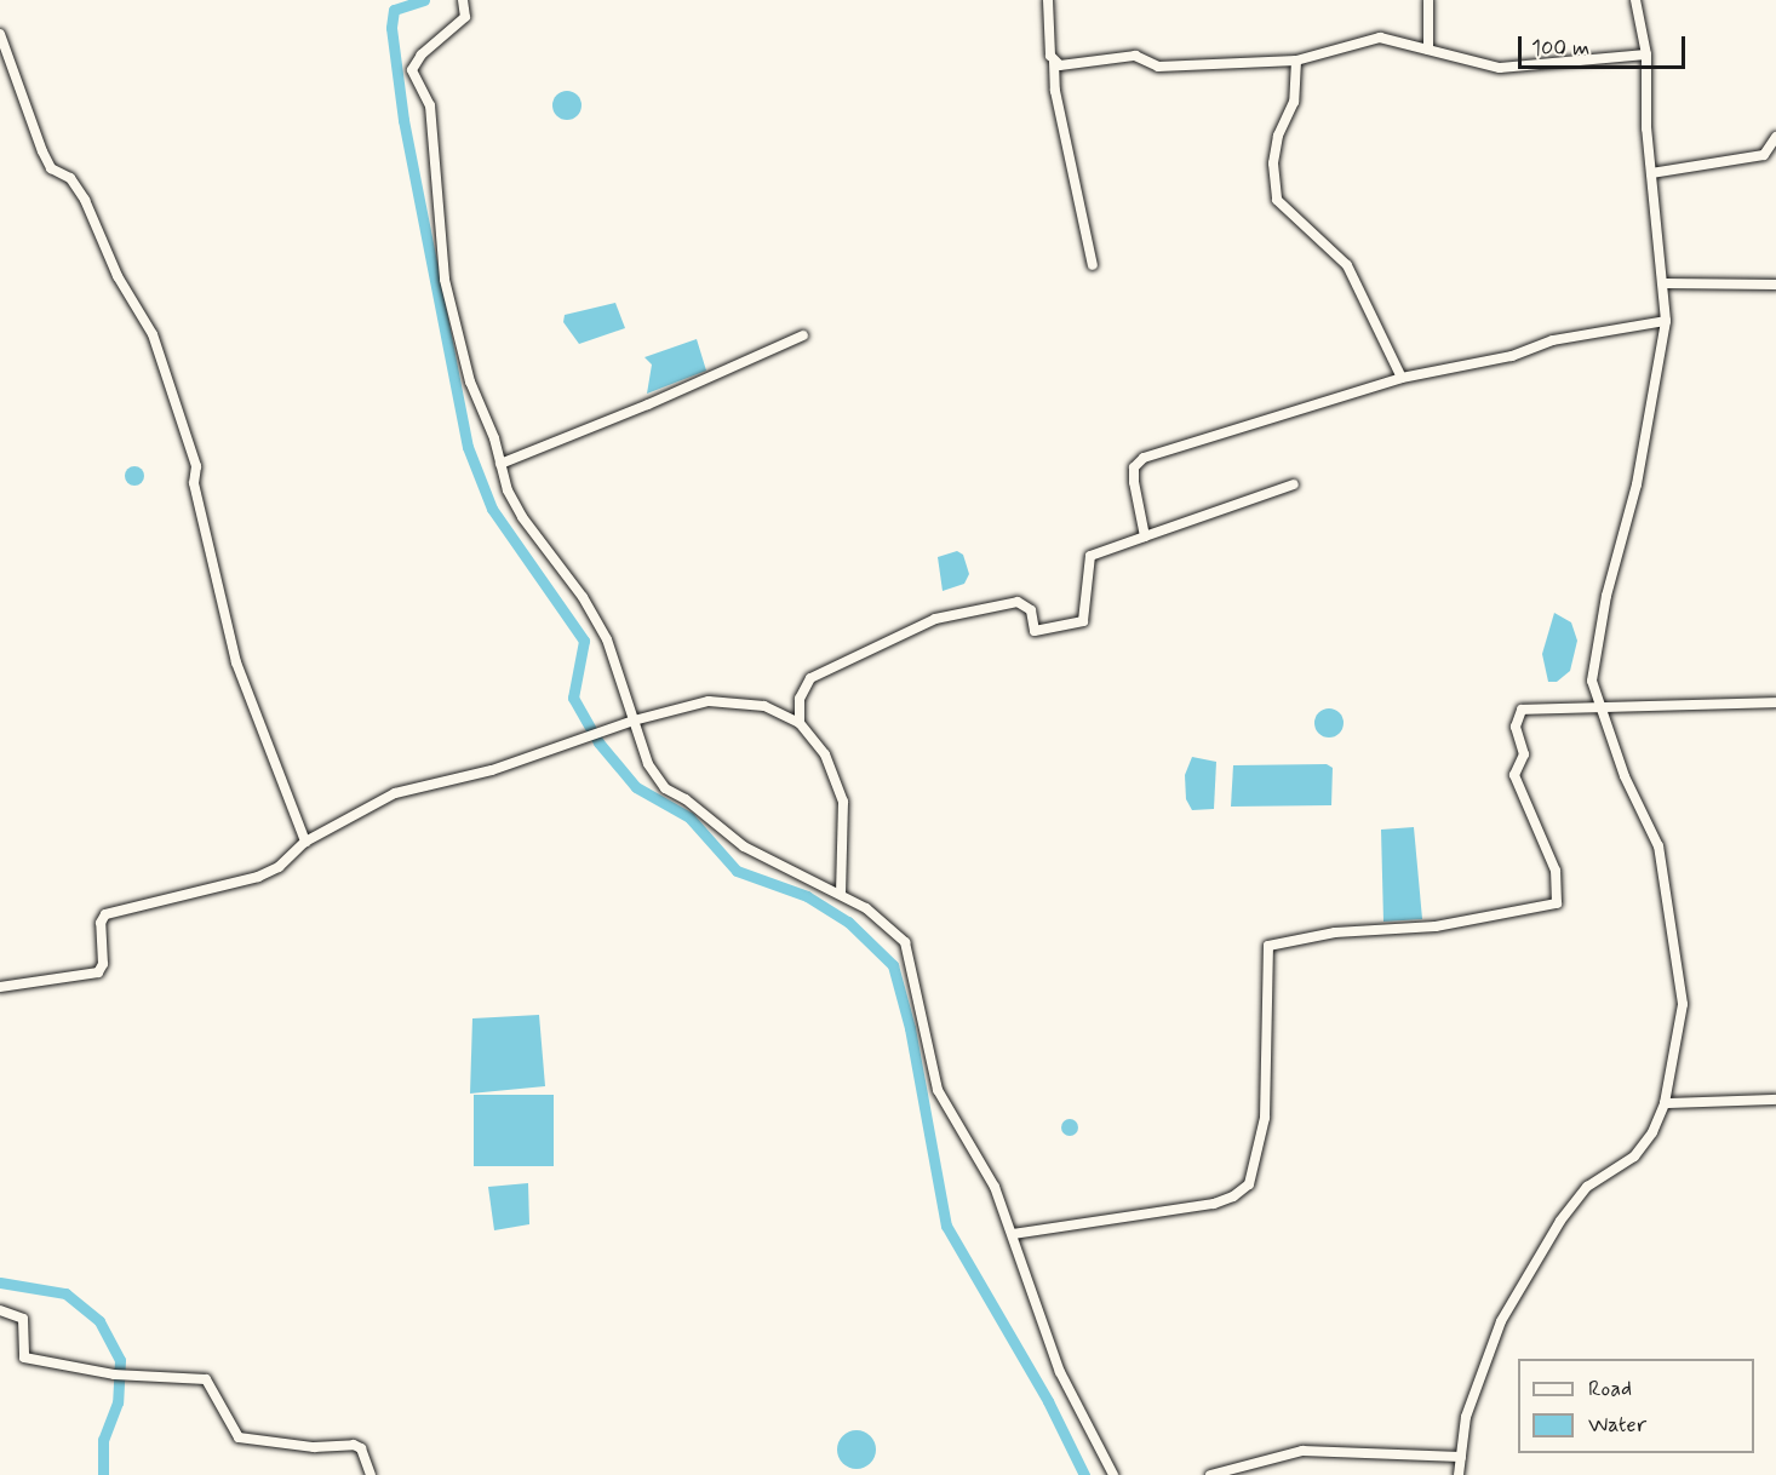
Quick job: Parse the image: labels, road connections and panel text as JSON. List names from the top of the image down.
{
  "legend": ["Road", "Water"],
  "scale_bar": "100 m"
}
